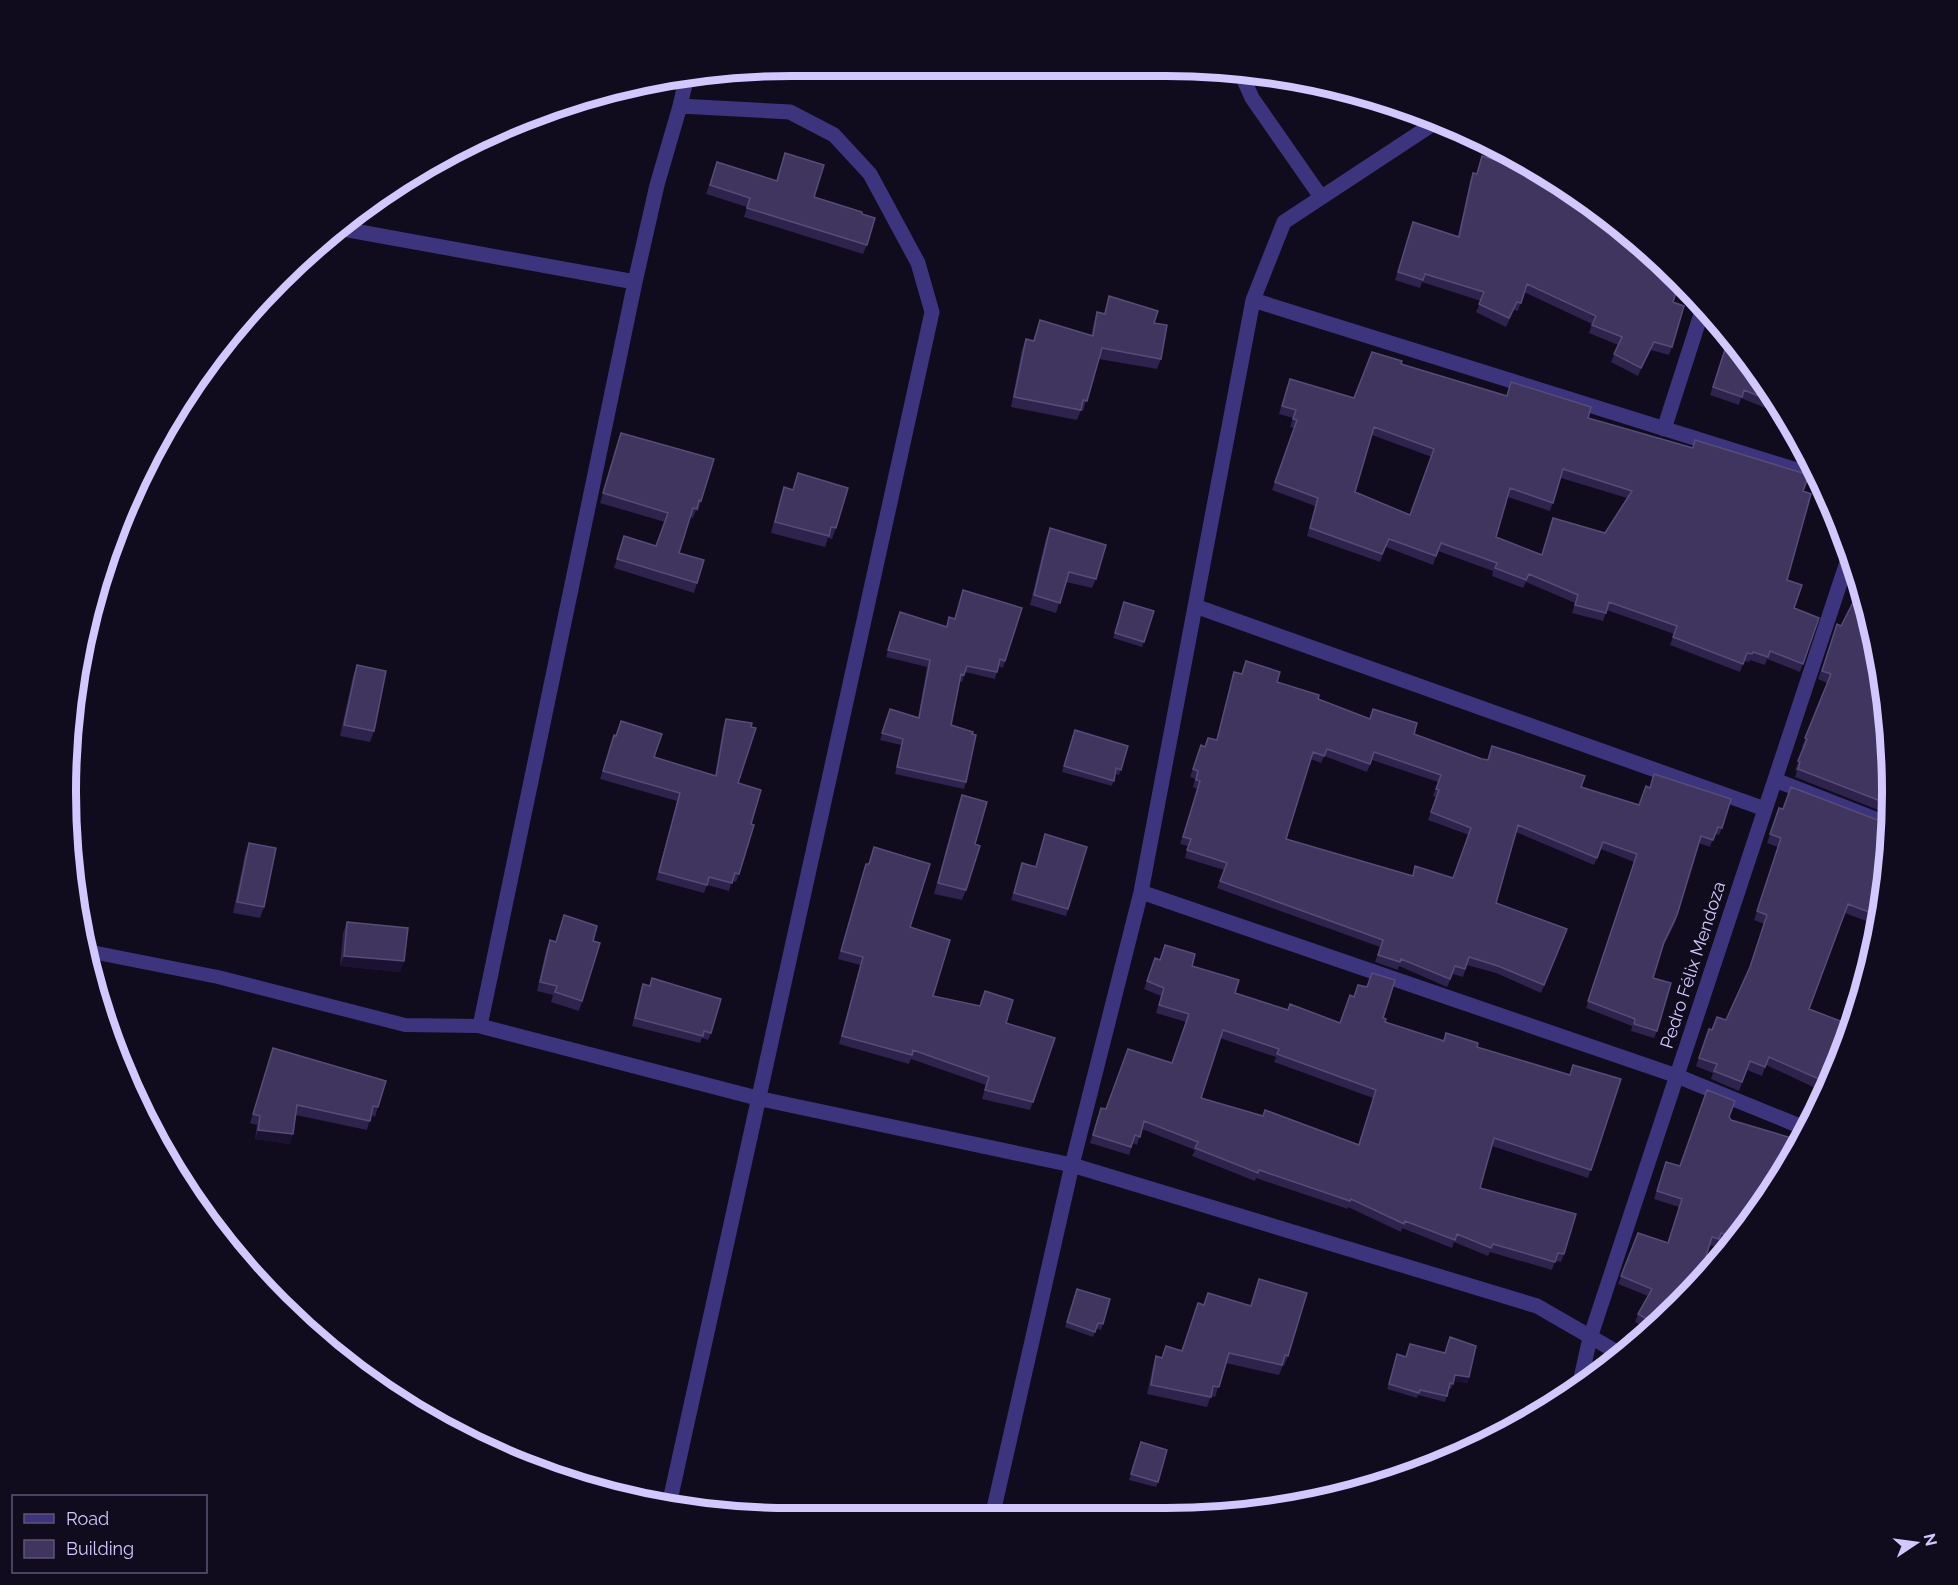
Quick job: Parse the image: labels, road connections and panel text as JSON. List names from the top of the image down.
{
  "streets": {
    "street": ["Pedro Félix Mendoza"]
  },
  "legend": ["Road", "Building"],
  "north": "right"
}
